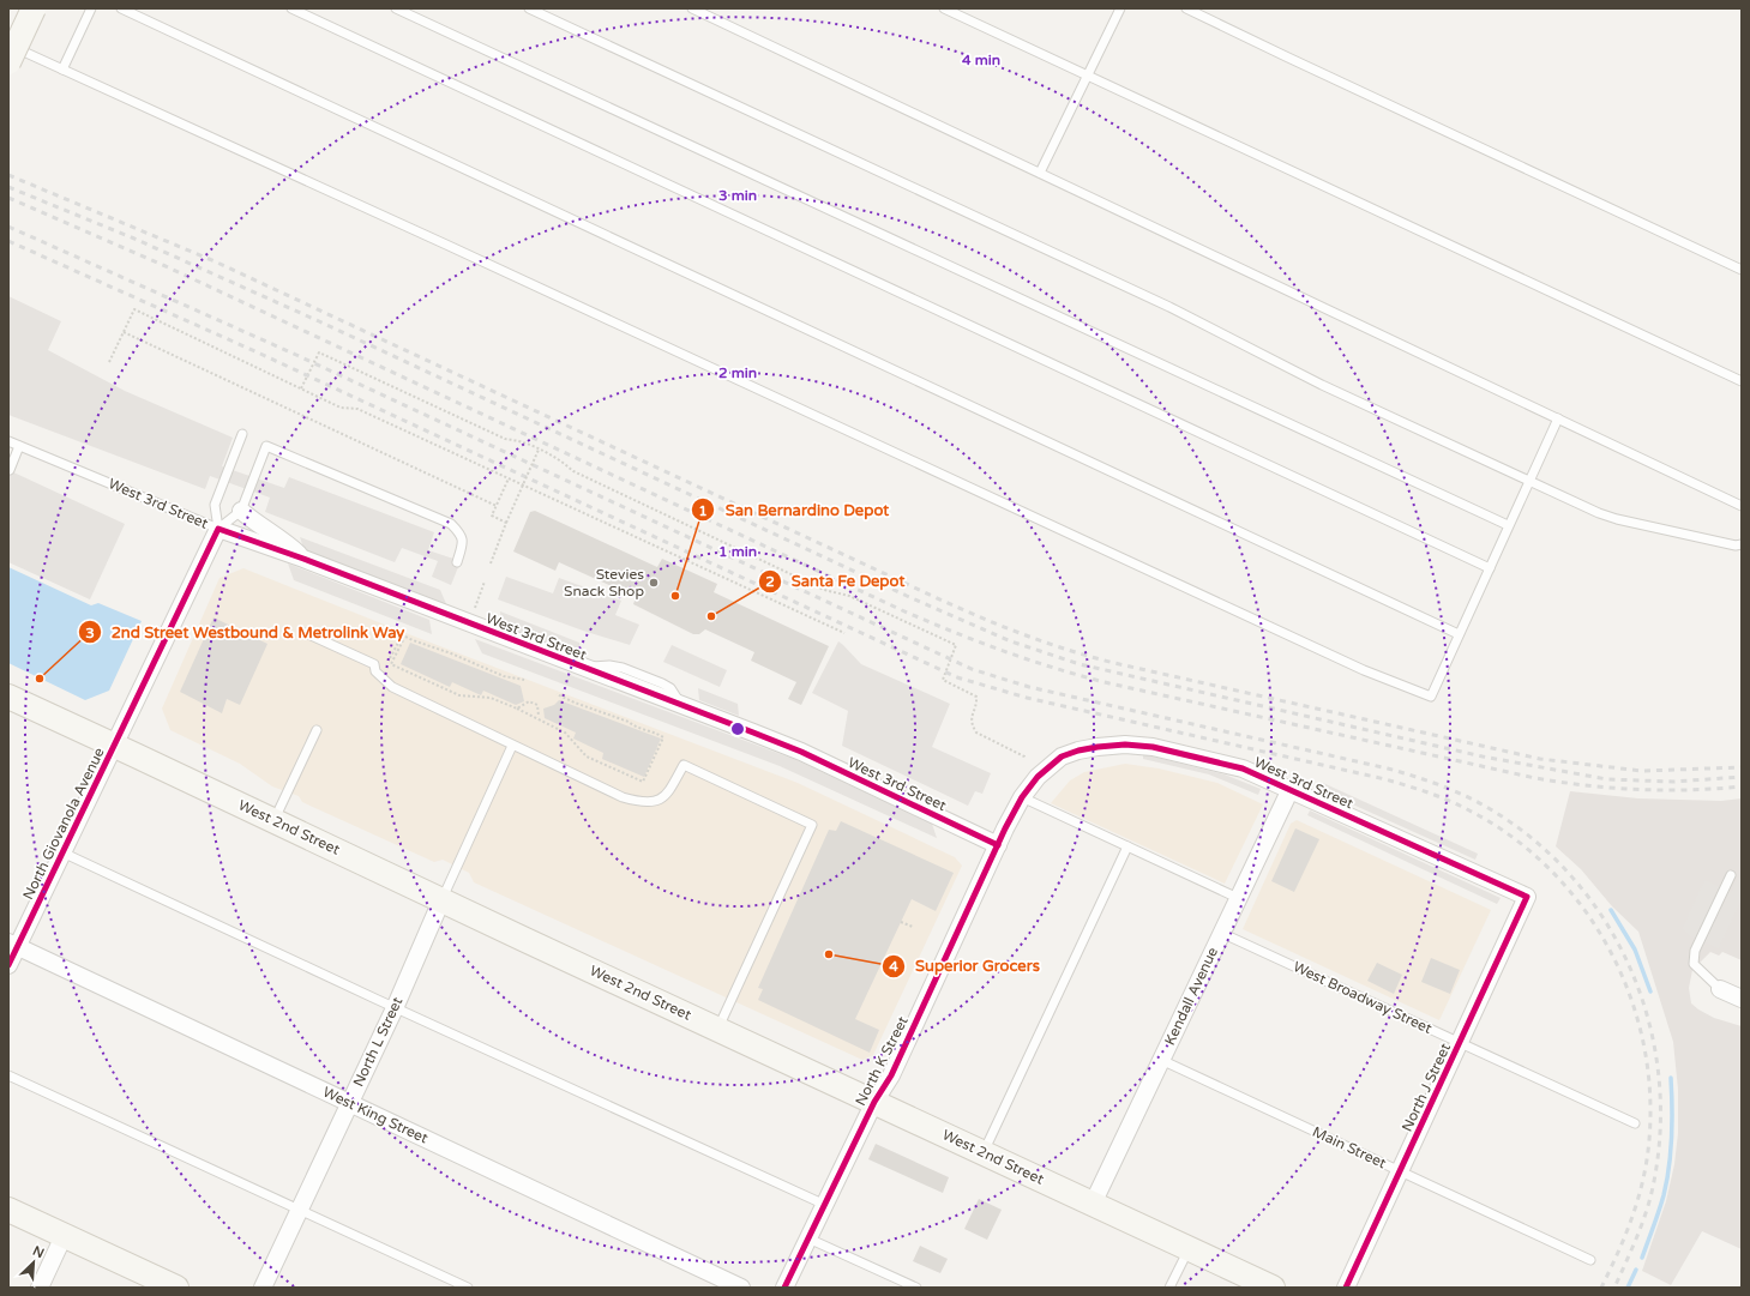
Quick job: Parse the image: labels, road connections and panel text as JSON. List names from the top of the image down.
{
  "streets": {
    "main road": ["West 2nd Street"],
    "street": [
      "West 3rd Street",
      "North Giovanola Avenue",
      "Kendall Avenue",
      "North L Street",
      "North K Street",
      "North J Street",
      "West King Street"
    ],
    "lane": ["West Broadway Street", "Main Street"]
  },
  "crossings": [
    ["West 3rd Street", "North Giovanola Avenue"],
    ["West 3rd Street", "Kendall Avenue"],
    ["West 3rd Street", "North K Street"],
    ["West 3rd Street", "North J Street"],
    ["North Giovanola Avenue", "West 2nd Street"],
    ["North Giovanola Avenue", "West King Street"],
    ["West 2nd Street", "Kendall Avenue"],
    ["West 2nd Street", "North L Street"],
    ["West 2nd Street", "North K Street"],
    ["Kendall Avenue", "West Broadway Street"],
    ["Kendall Avenue", "Main Street"],
    ["West Broadway Street", "North J Street"],
    ["North L Street", "West King Street"],
    ["North J Street", "Main Street"]
  ],
  "places": [
    "Stevies Snack Shop",
    "San Bernardino Depot",
    "Santa Fe Depot",
    "2nd Street Westbound & Metrolink Way",
    "Superior Grocers"
  ],
  "north": "top right",
  "rings": [
    "4 min",
    "3 min",
    "2 min",
    "1 min"
  ]
}
